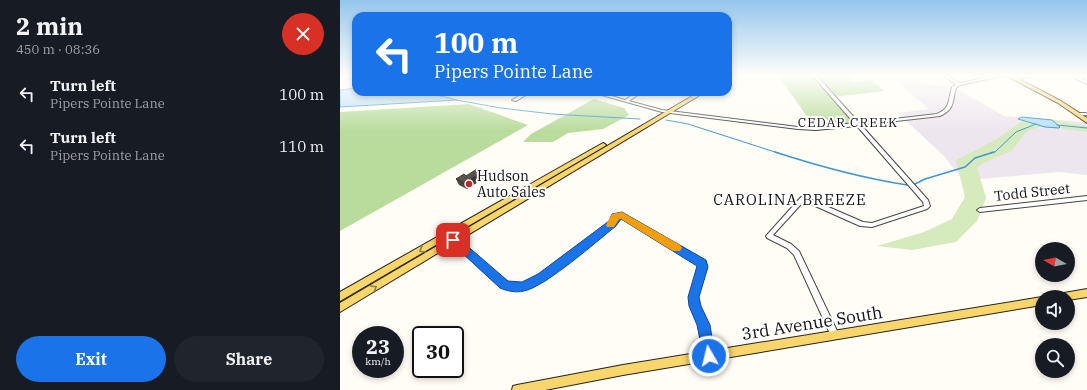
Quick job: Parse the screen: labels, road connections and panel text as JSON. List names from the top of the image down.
{
  "streets": {
    "main road": ["3rd Avenue South"],
    "street": ["Todd Street"]
  },
  "districts": ["CEDAR CREEK", "CAROLINA BREEZE"],
  "places": ["Hudson Auto Sales"],
  "north": "left",
  "page": {
    "heading": ["2 min", "450 m · 08:36"],
    "turn": ["100 m", "Pipers Pointe Lane"],
    "list": [
      {
        "name": "Turn left",
        "note": "Pipers Pointe Lane",
        "value": "100 m"
      },
      {
        "name": "Turn left",
        "note": "Pipers Pointe Lane",
        "value": "110 m"
      }
    ],
    "speed": "23 km/h",
    "limit": "30",
    "buttons": ["Exit", "Share"]
  }
}
